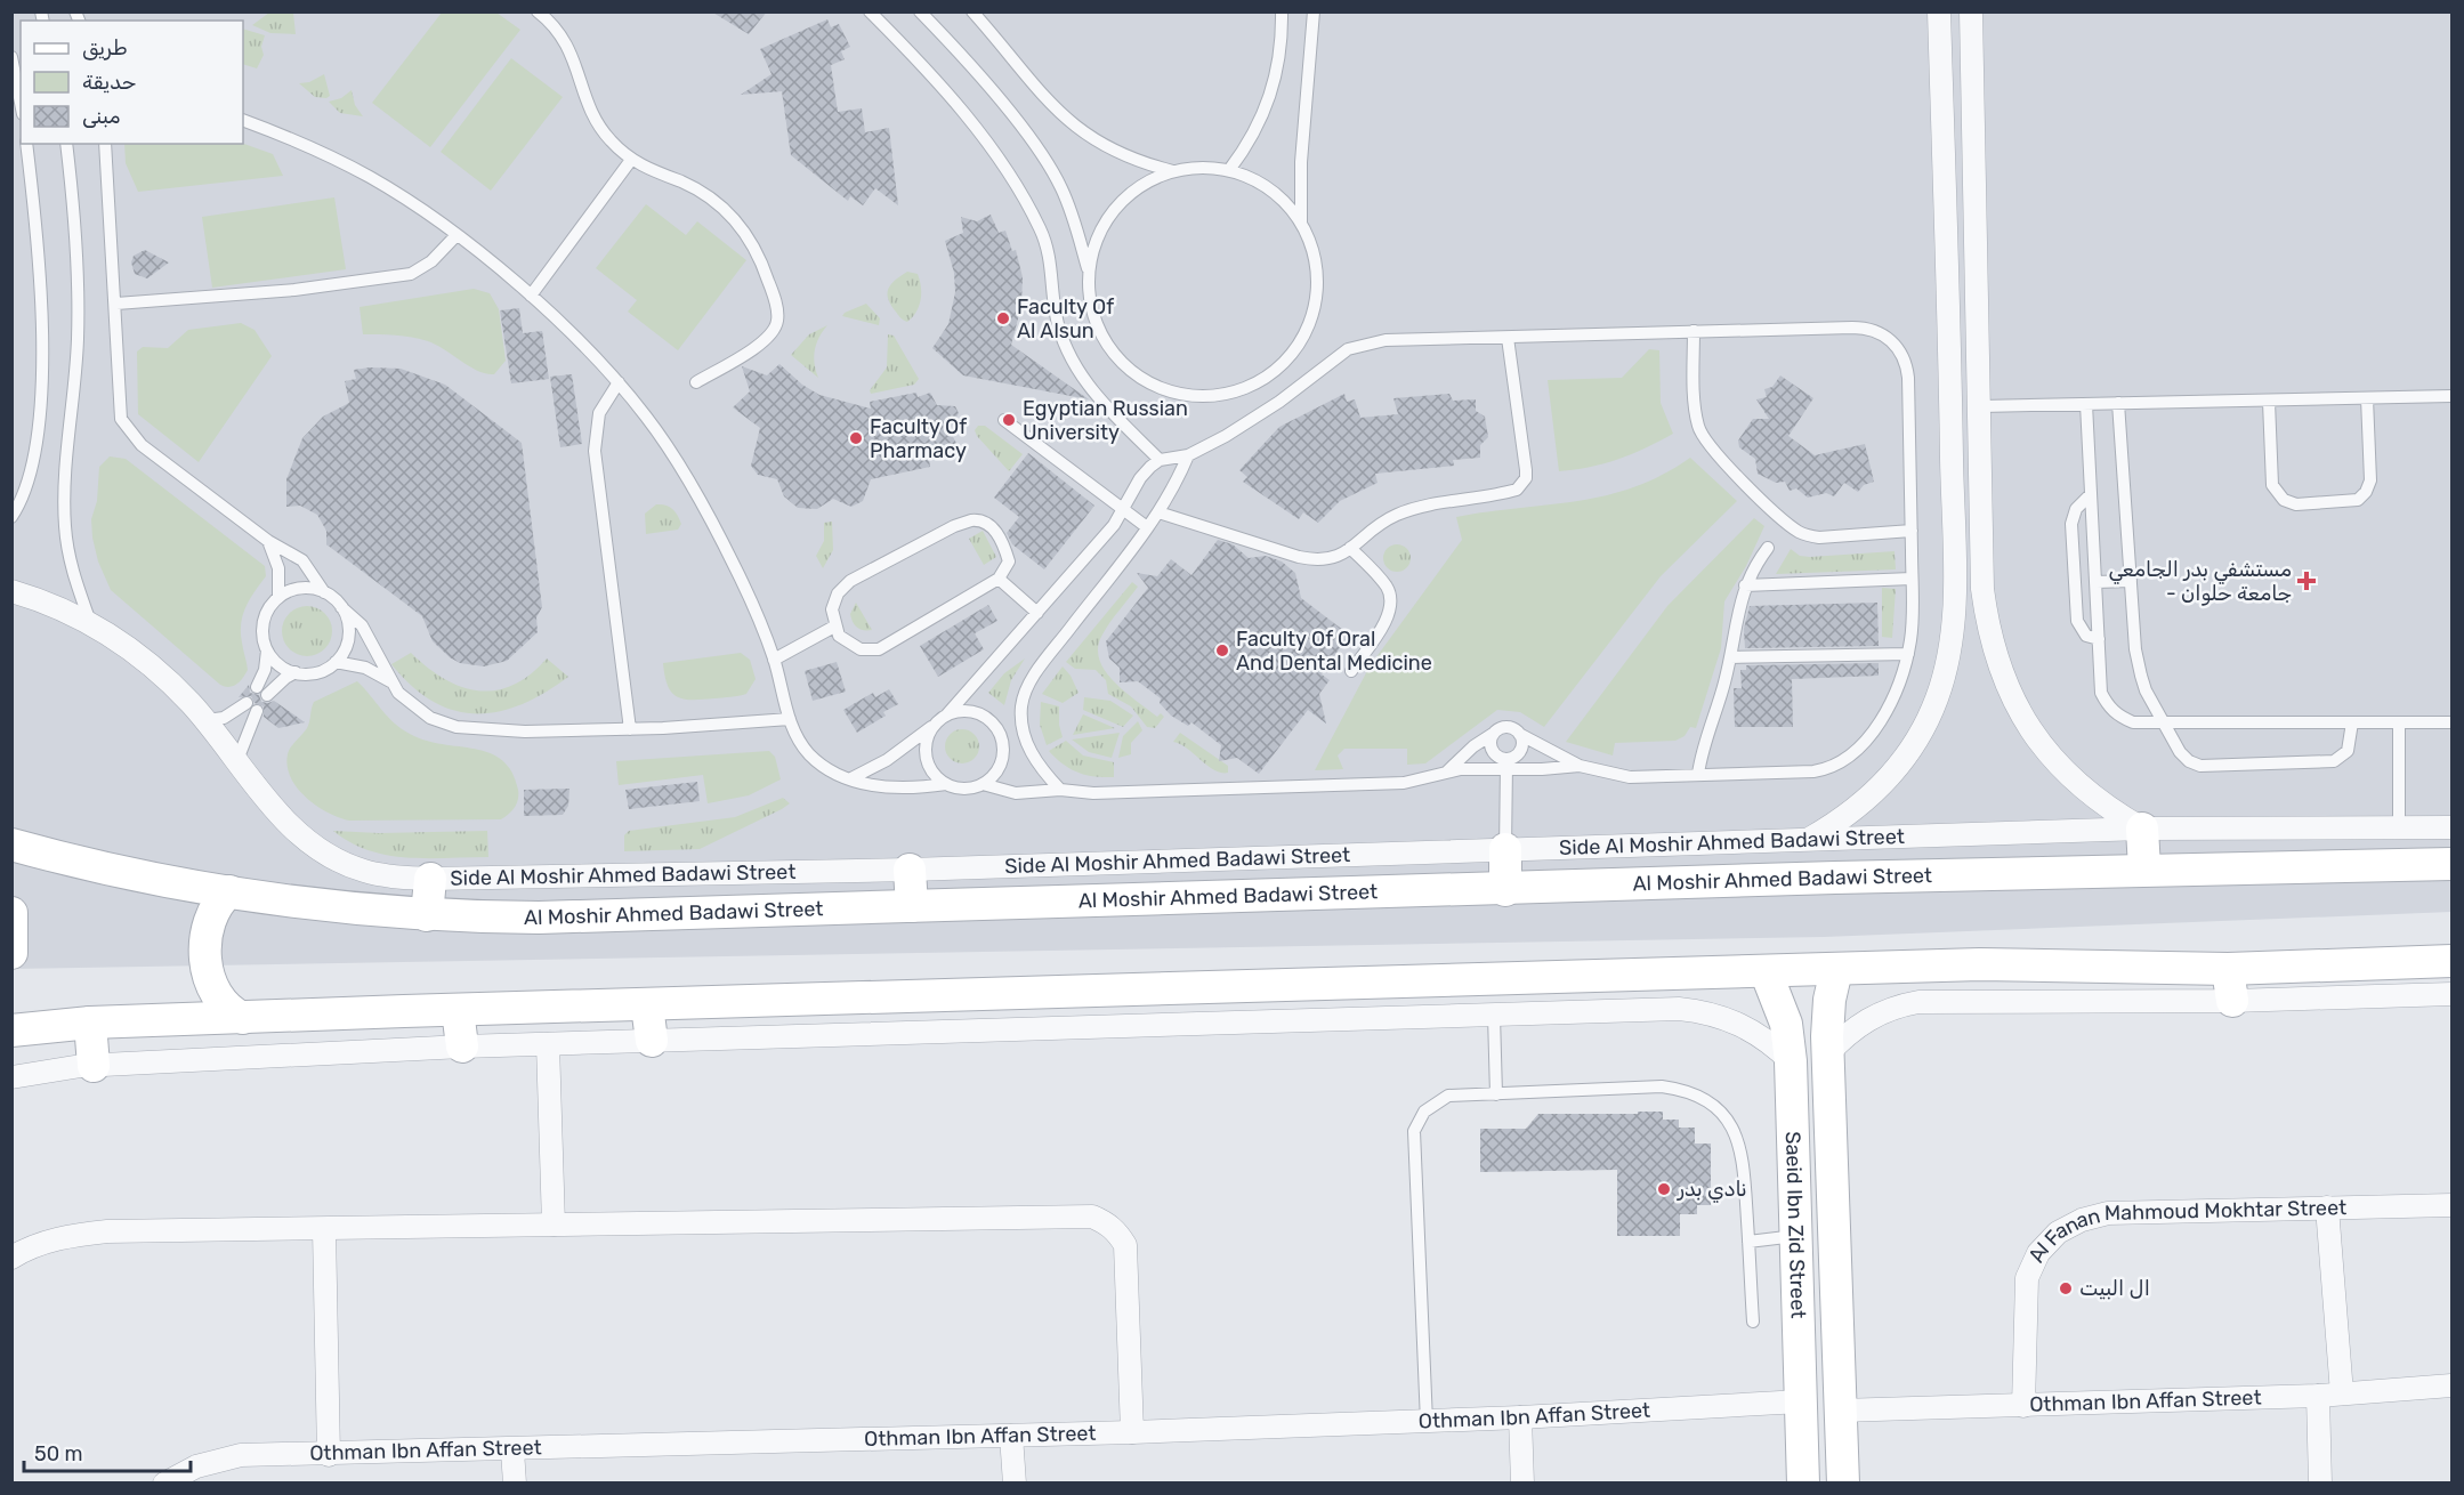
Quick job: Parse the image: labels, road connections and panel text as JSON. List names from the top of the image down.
{
  "streets": {
    "street": [
      "Side Al Moshir Ahmed Badawi Street",
      "Al Moshir Ahmed Badawi Street",
      "Saeid Ibn Zid Street",
      "Al Fanan Mahmoud Mokhtar Street",
      "Othman Ibn Affan Street"
    ]
  },
  "crossings": [
    ["Saeid Ibn Zid Street", "Othman Ibn Affan Street"],
    ["Al Fanan Mahmoud Mokhtar Street", "Othman Ibn Affan Street"]
  ],
  "places": {
    "other": [
      "Faculty Of Al Alsun",
      "Egyptian Russian University",
      "Faculty Of Pharmacy",
      "Faculty Of Oral And Dental Medicine",
      "نادي بدر",
      "ال البيت"
    ],
    "health": ["مستشفي بدر الجامعي - جامعة حلوان"]
  },
  "legend": ["طريق", "حديقة", "مبنى"],
  "scale_bar": "50 m"
}
